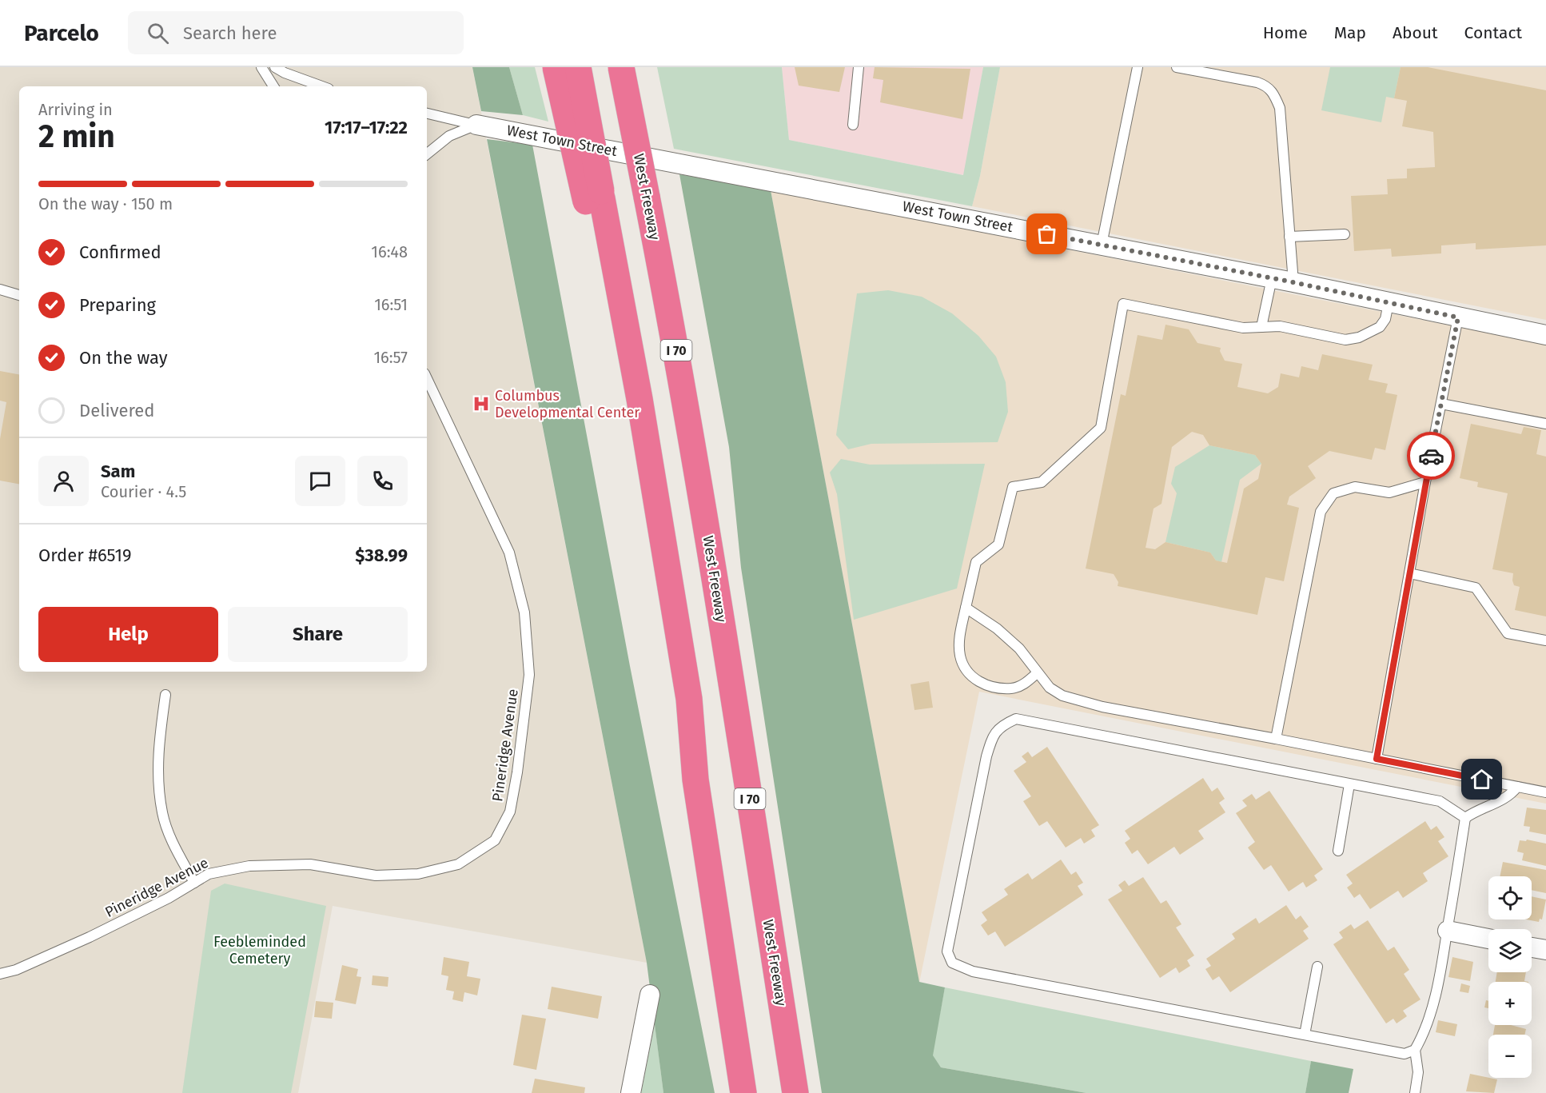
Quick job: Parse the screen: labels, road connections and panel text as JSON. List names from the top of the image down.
{
  "streets": {
    "highway": ["West Freeway", "I 70"],
    "street": ["West Town Street"],
    "lane": ["Pineridge Avenue"]
  },
  "parks": ["Feebleminded Cemetery"],
  "places": {
    "hospital": ["Columbus Developmental Center"]
  },
  "page": {
    "header": "Parcelo",
    "search": "Search here",
    "nav": [
      "Home",
      "Map",
      "About",
      "Contact"
    ],
    "heading": ["2 min", "Arriving in", "17:17–17:22"],
    "panel": [
      "Sam",
      "Courier · 4.5",
      "Order #6519",
      "$38.99"
    ],
    "bar": "On the way · 150 m",
    "list": [
      ["Confirmed", "16:48"],
      ["Preparing", "16:51"],
      ["On the way", "16:57"],
      "Delivered"
    ],
    "buttons": ["Help", "Share"],
    "map_buttons": ["+", "−"]
  }
}
